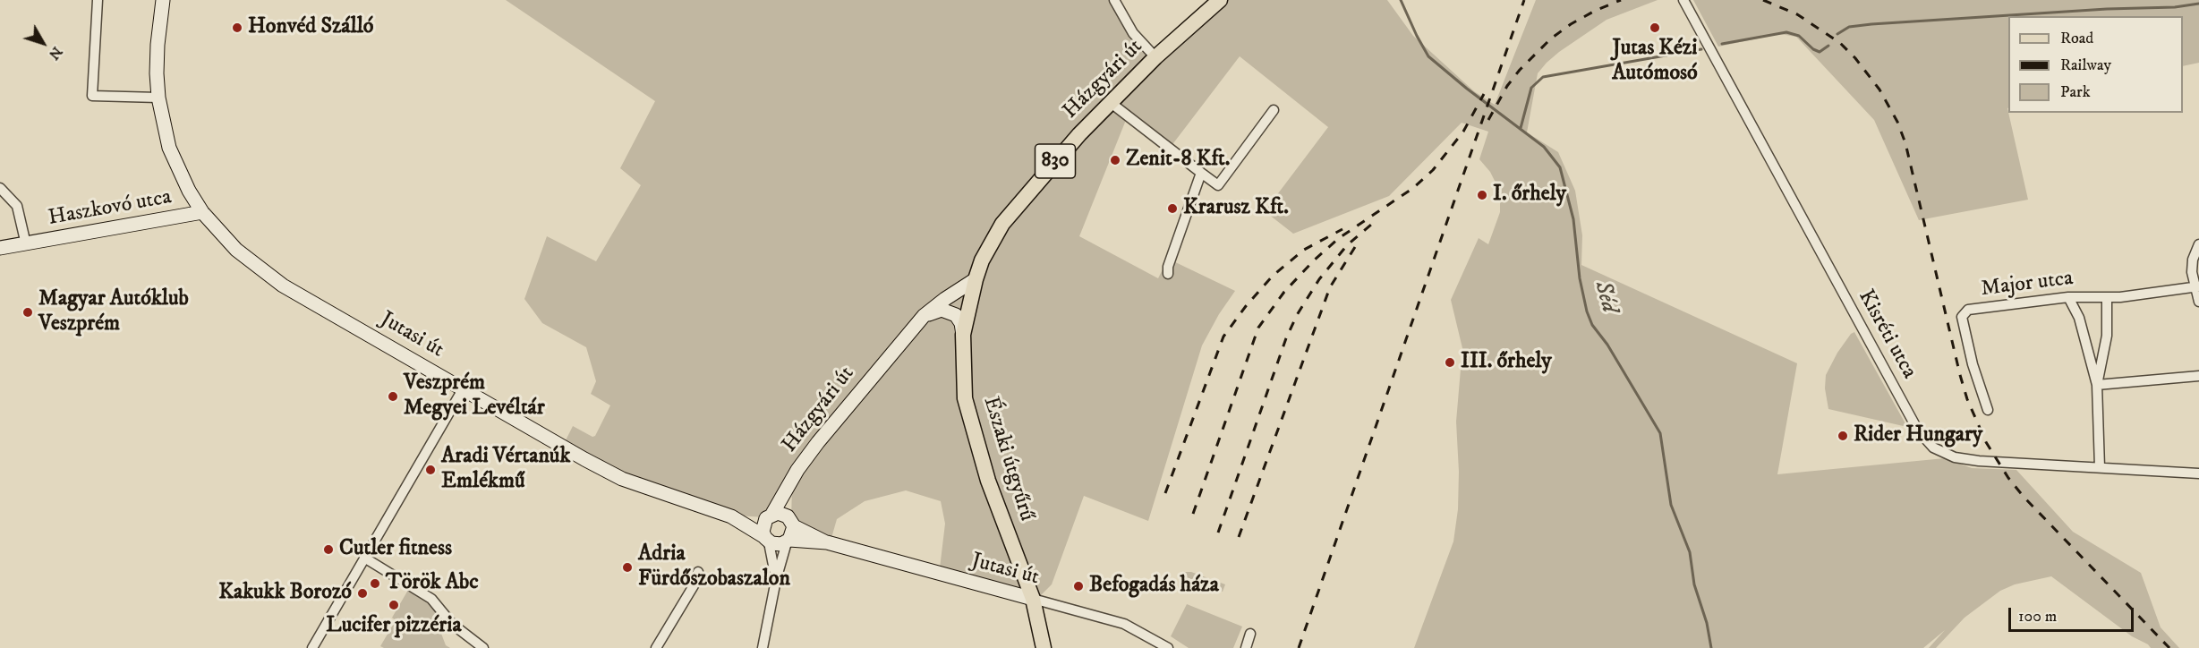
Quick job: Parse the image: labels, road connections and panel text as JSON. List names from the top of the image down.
{
  "streets": {
    "main road": ["Házgyári út", "830", "Északi útgyűrű"],
    "street": [
      "Haszkovó utca",
      "Major utca",
      "Kisréti utca",
      "Jutasi út"
    ]
  },
  "crossings": [
    ["Házgyári út", "Jutasi út"],
    ["Házgyári út", "Északi útgyűrű"],
    ["Haszkovó utca", "Jutasi út"],
    ["Jutasi út", "Északi útgyűrű"]
  ],
  "water": ["Séd"],
  "places": [
    "Honvéd Szálló",
    "Jutas Kézi Autómosó",
    "Zenit-8 Kft.",
    "I. őrhely",
    "Krarusz Kft.",
    "Magyar Autóklub Veszprém",
    "III. őrhely",
    "Veszprém Megyei Levéltár",
    "Rider Hungary",
    "Aradi Vértanúk Emlékmű",
    "Cutler fitness",
    "Adria Fürdőszobaszalon",
    "Török Abc",
    "Befogadás háza",
    "Kakukk Borozó",
    "Lucifer pizzéria"
  ],
  "legend": ["Road", "Railway", "Park"],
  "scale_bar": "100 m",
  "north": "bottom right"
}
